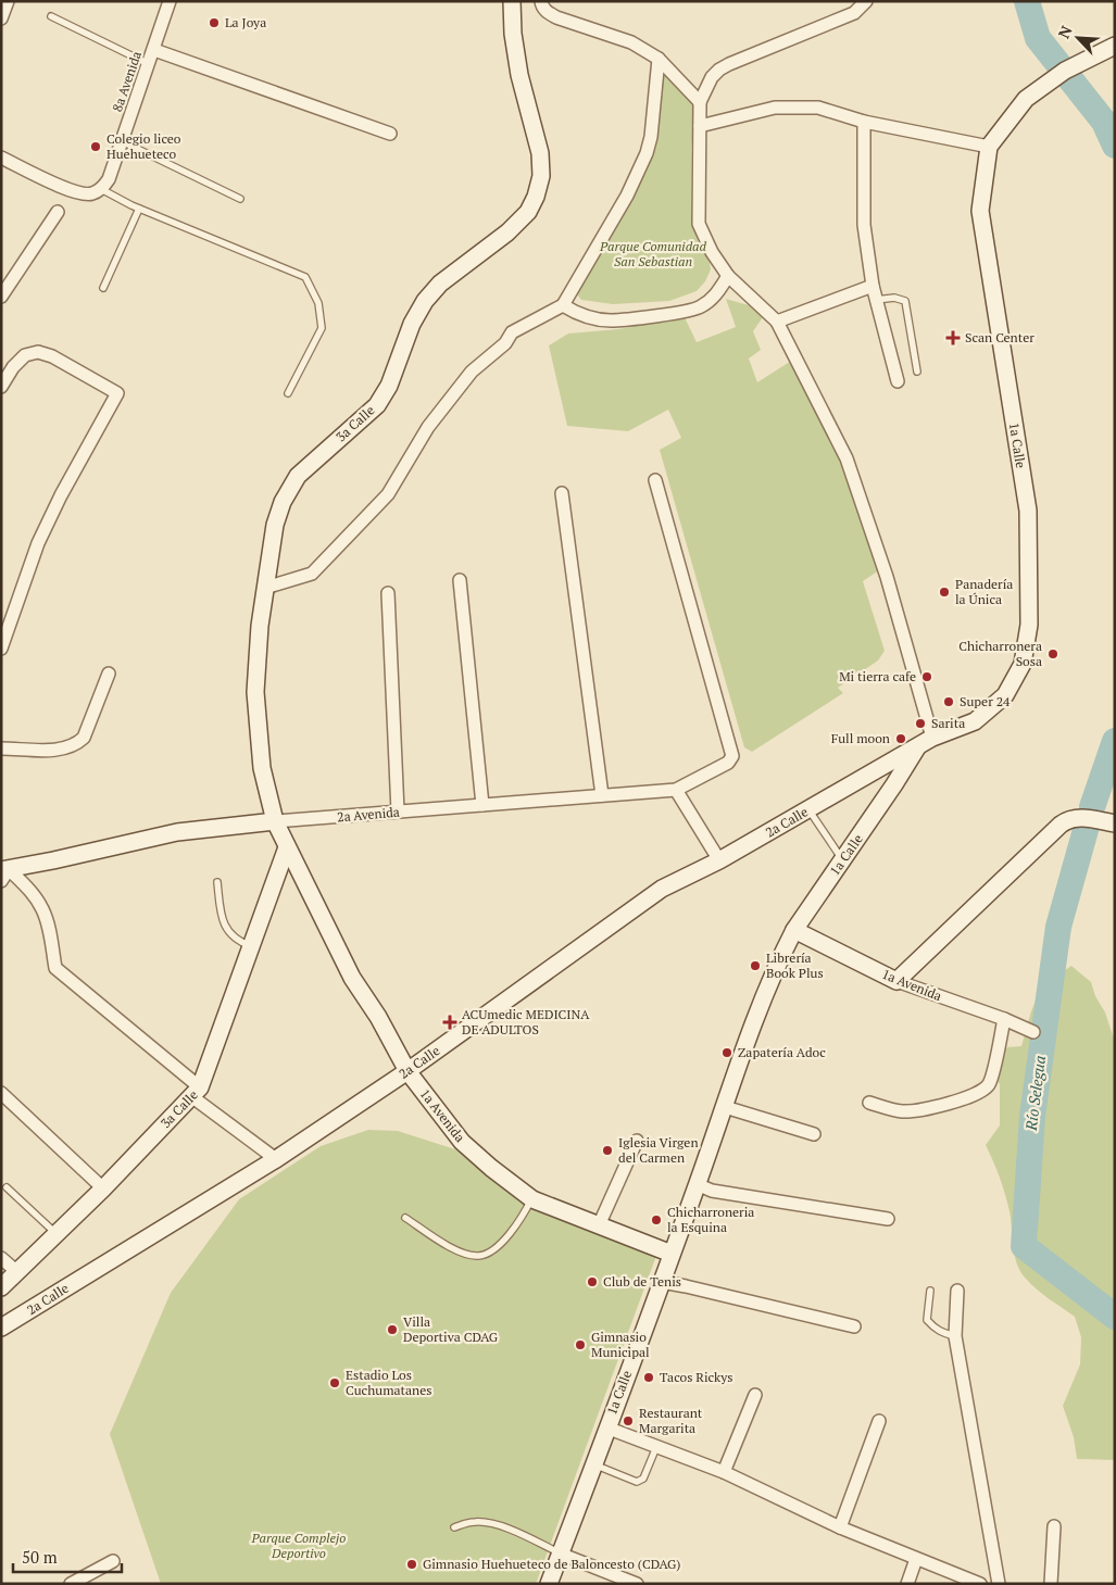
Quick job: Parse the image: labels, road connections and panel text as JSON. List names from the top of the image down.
{
  "streets": {
    "main road": [
      "3a Calle",
      "1a Calle",
      "2a Avenida",
      "2a Calle",
      "1a Avenida"
    ],
    "street": ["8a Avenida"]
  },
  "crossings": [
    ["3a Calle", "2a Avenida"],
    ["3a Calle", "1a Avenida"],
    ["1a Calle", "2a Calle"],
    ["1a Calle", "1a Avenida"],
    ["2a Avenida", "1a Avenida"],
    ["2a Calle", "1a Avenida"]
  ],
  "water": ["Río Selegua"],
  "parks": ["Parque Comunidad San Sebastian", "Parque Complejo Deportivo"],
  "places": {
    "other": [
      "La Joya",
      "Colegio liceo Huehueteco",
      "Panadería la Única",
      "Chicharronera Sosa",
      "Mi tierra cafe",
      "Super 24",
      "Sarita",
      "Full moon",
      "Librería Book Plus",
      "Zapatería Adoc",
      "Iglesia Virgen del Carmen",
      "Chicharroneria la Esquina",
      "Club de Tenis",
      "Villa Deportiva CDAG",
      "Gimnasio Municipal",
      "Tacos Rickys",
      "Estadio Los Cuchumatanes",
      "Restaurant Margarita",
      "Gimnasio Huehueteco de Baloncesto (CDAG)"
    ],
    "health": ["Scan Center", "ACUmedic MEDICINA DE ADULTOS"]
  },
  "scale_bar": "50 m",
  "north": "top left"
}
